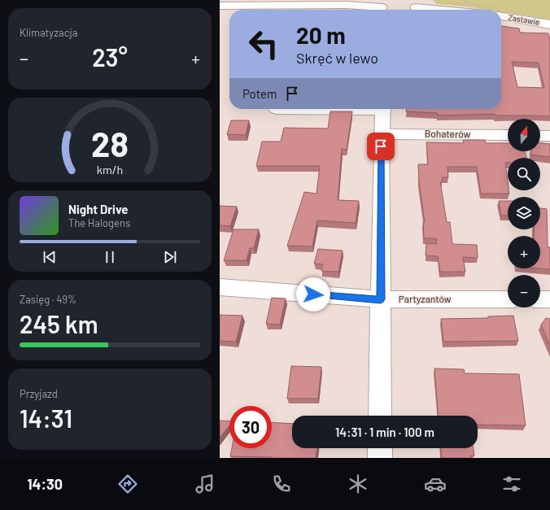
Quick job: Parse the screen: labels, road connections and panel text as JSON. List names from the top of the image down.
{
  "streets": {
    "street": ["Zastawie", "Bohaterów", "Partyzantów"]
  },
  "north": "top",
  "page": {
    "tile": [
      "Klimatyzacja",
      ["Zasięg · 49%", "245 km"],
      ["Przyjazd", "14:31"]
    ],
    "turn": ["20 m", "Skręć w lewo"],
    "heat": ["−", "23°", "+"],
    "then": "Potem",
    "map_buttons": ["+", "−"],
    "song": ["Night Drive", "The Halogens"],
    "limit": "30",
    "trip": "14:31 · 1 min · 100 m",
    "tabs": "14:30",
    "gauge": ["28", "km/h"]
  }
}
